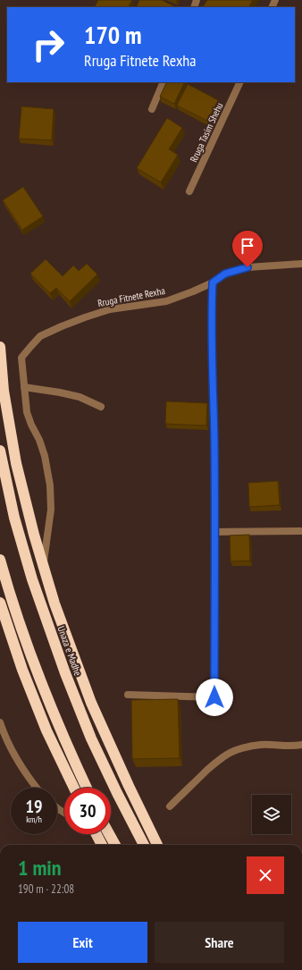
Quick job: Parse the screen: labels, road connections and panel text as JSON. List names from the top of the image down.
{
  "streets": {
    "highway": ["Unaza e Madhe"],
    "street": ["Rruga Tasim Shehu", "Rruga Fitnete Rexha"]
  },
  "page": {
    "turn": ["170 m", "Rruga Fitnete Rexha"],
    "speed": "19 km/h",
    "limit": "30",
    "heading": ["1 min", "190 m · 22:08"],
    "buttons": ["Exit", "Share"]
  }
}
